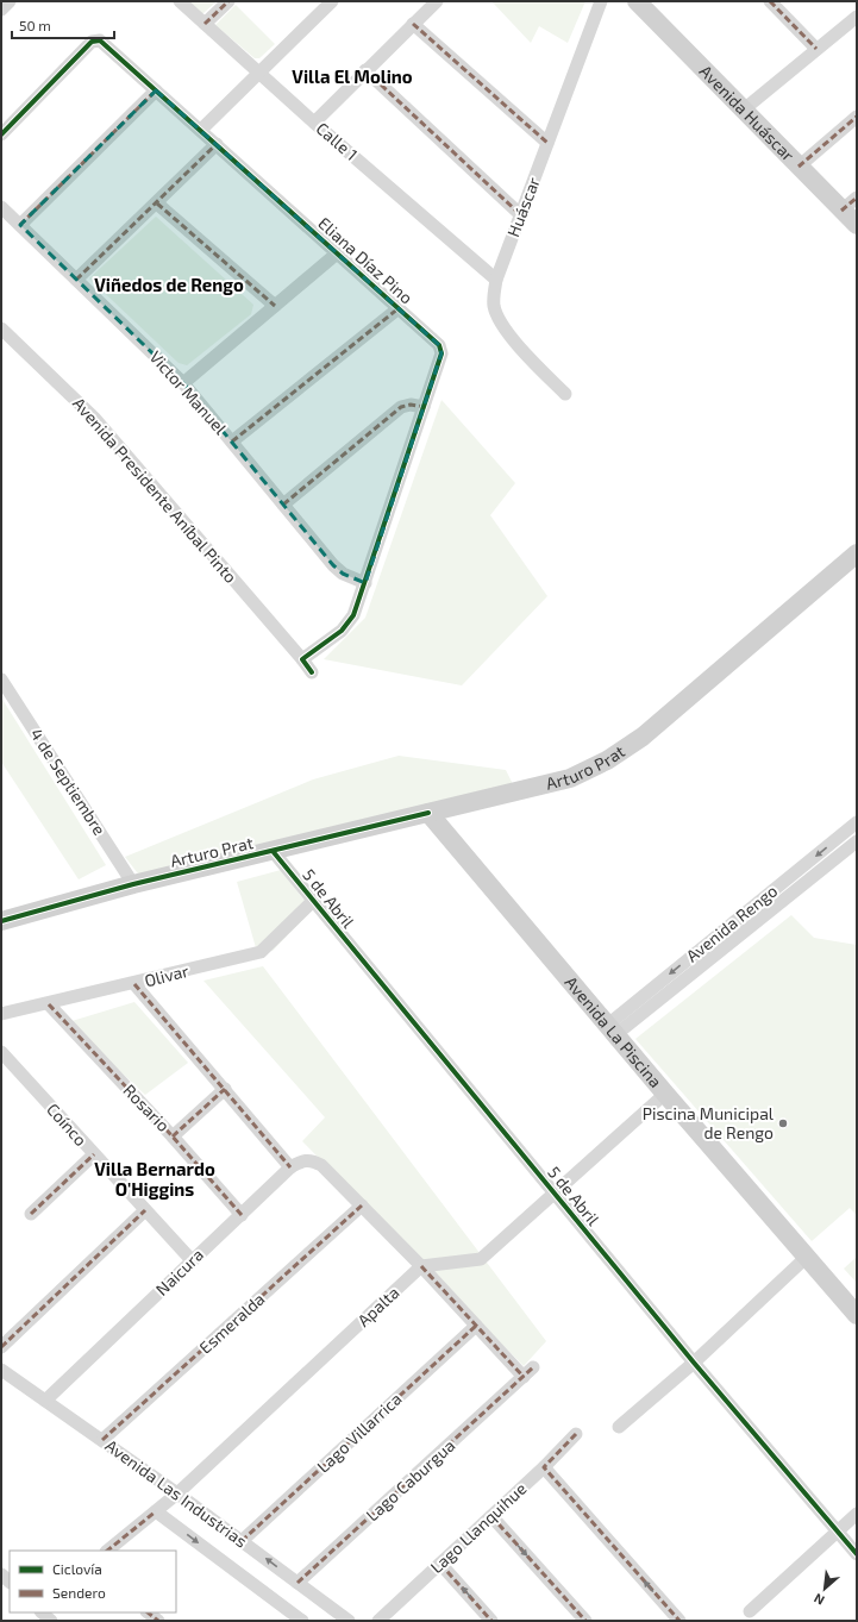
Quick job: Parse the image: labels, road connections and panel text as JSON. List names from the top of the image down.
{
  "streets": {
    "street": [
      "Avenida Huáscar",
      "Calle 1",
      "Huáscar",
      "Eliana Díaz Pino",
      "Victor Manuel",
      "Avenida Presidente Aníbal Pinto",
      "Arturo Prat",
      "4 de Septiembre",
      "5 de Abril",
      "Avenida Rengo",
      "Olivar",
      "Avenida La Piscina",
      "Rosario",
      "Coínco",
      "Naicura",
      "Apalta",
      "Esmeralda",
      "Lago Villarrica",
      "Lago Caburgua",
      "Avenida Las Industrias",
      "Lago Llanquihue"
    ]
  },
  "crossings": [
    ["Calle 1", "Huáscar"],
    ["Eliana Díaz Pino", "Victor Manuel"],
    ["Eliana Díaz Pino", "Avenida Presidente Aníbal Pinto"],
    ["Arturo Prat", "4 de Septiembre"],
    ["Arturo Prat", "5 de Abril"],
    ["Arturo Prat", "Avenida La Piscina"],
    ["5 de Abril", "Olivar"],
    ["Avenida Rengo", "Avenida La Piscina"],
    ["Olivar", "Rosario"],
    ["Rosario", "Naicura"],
    ["Coínco", "Naicura"],
    ["Naicura", "Esmeralda"],
    ["Naicura", "Avenida Las Industrias"],
    ["Apalta", "Avenida Las Industrias"],
    ["Esmeralda", "Avenida Las Industrias"],
    ["Lago Villarrica", "Avenida Las Industrias"],
    ["Lago Caburgua", "Avenida Las Industrias"]
  ],
  "districts": ["Villa El Molino", "Viñedos de Rengo", "Villa Bernardo O'Higgins"],
  "places": ["Piscina Municipal de Rengo"],
  "legend": ["Ciclovía", "Sendero"],
  "scale_bar": "50 m",
  "north": "bottom left"
}
